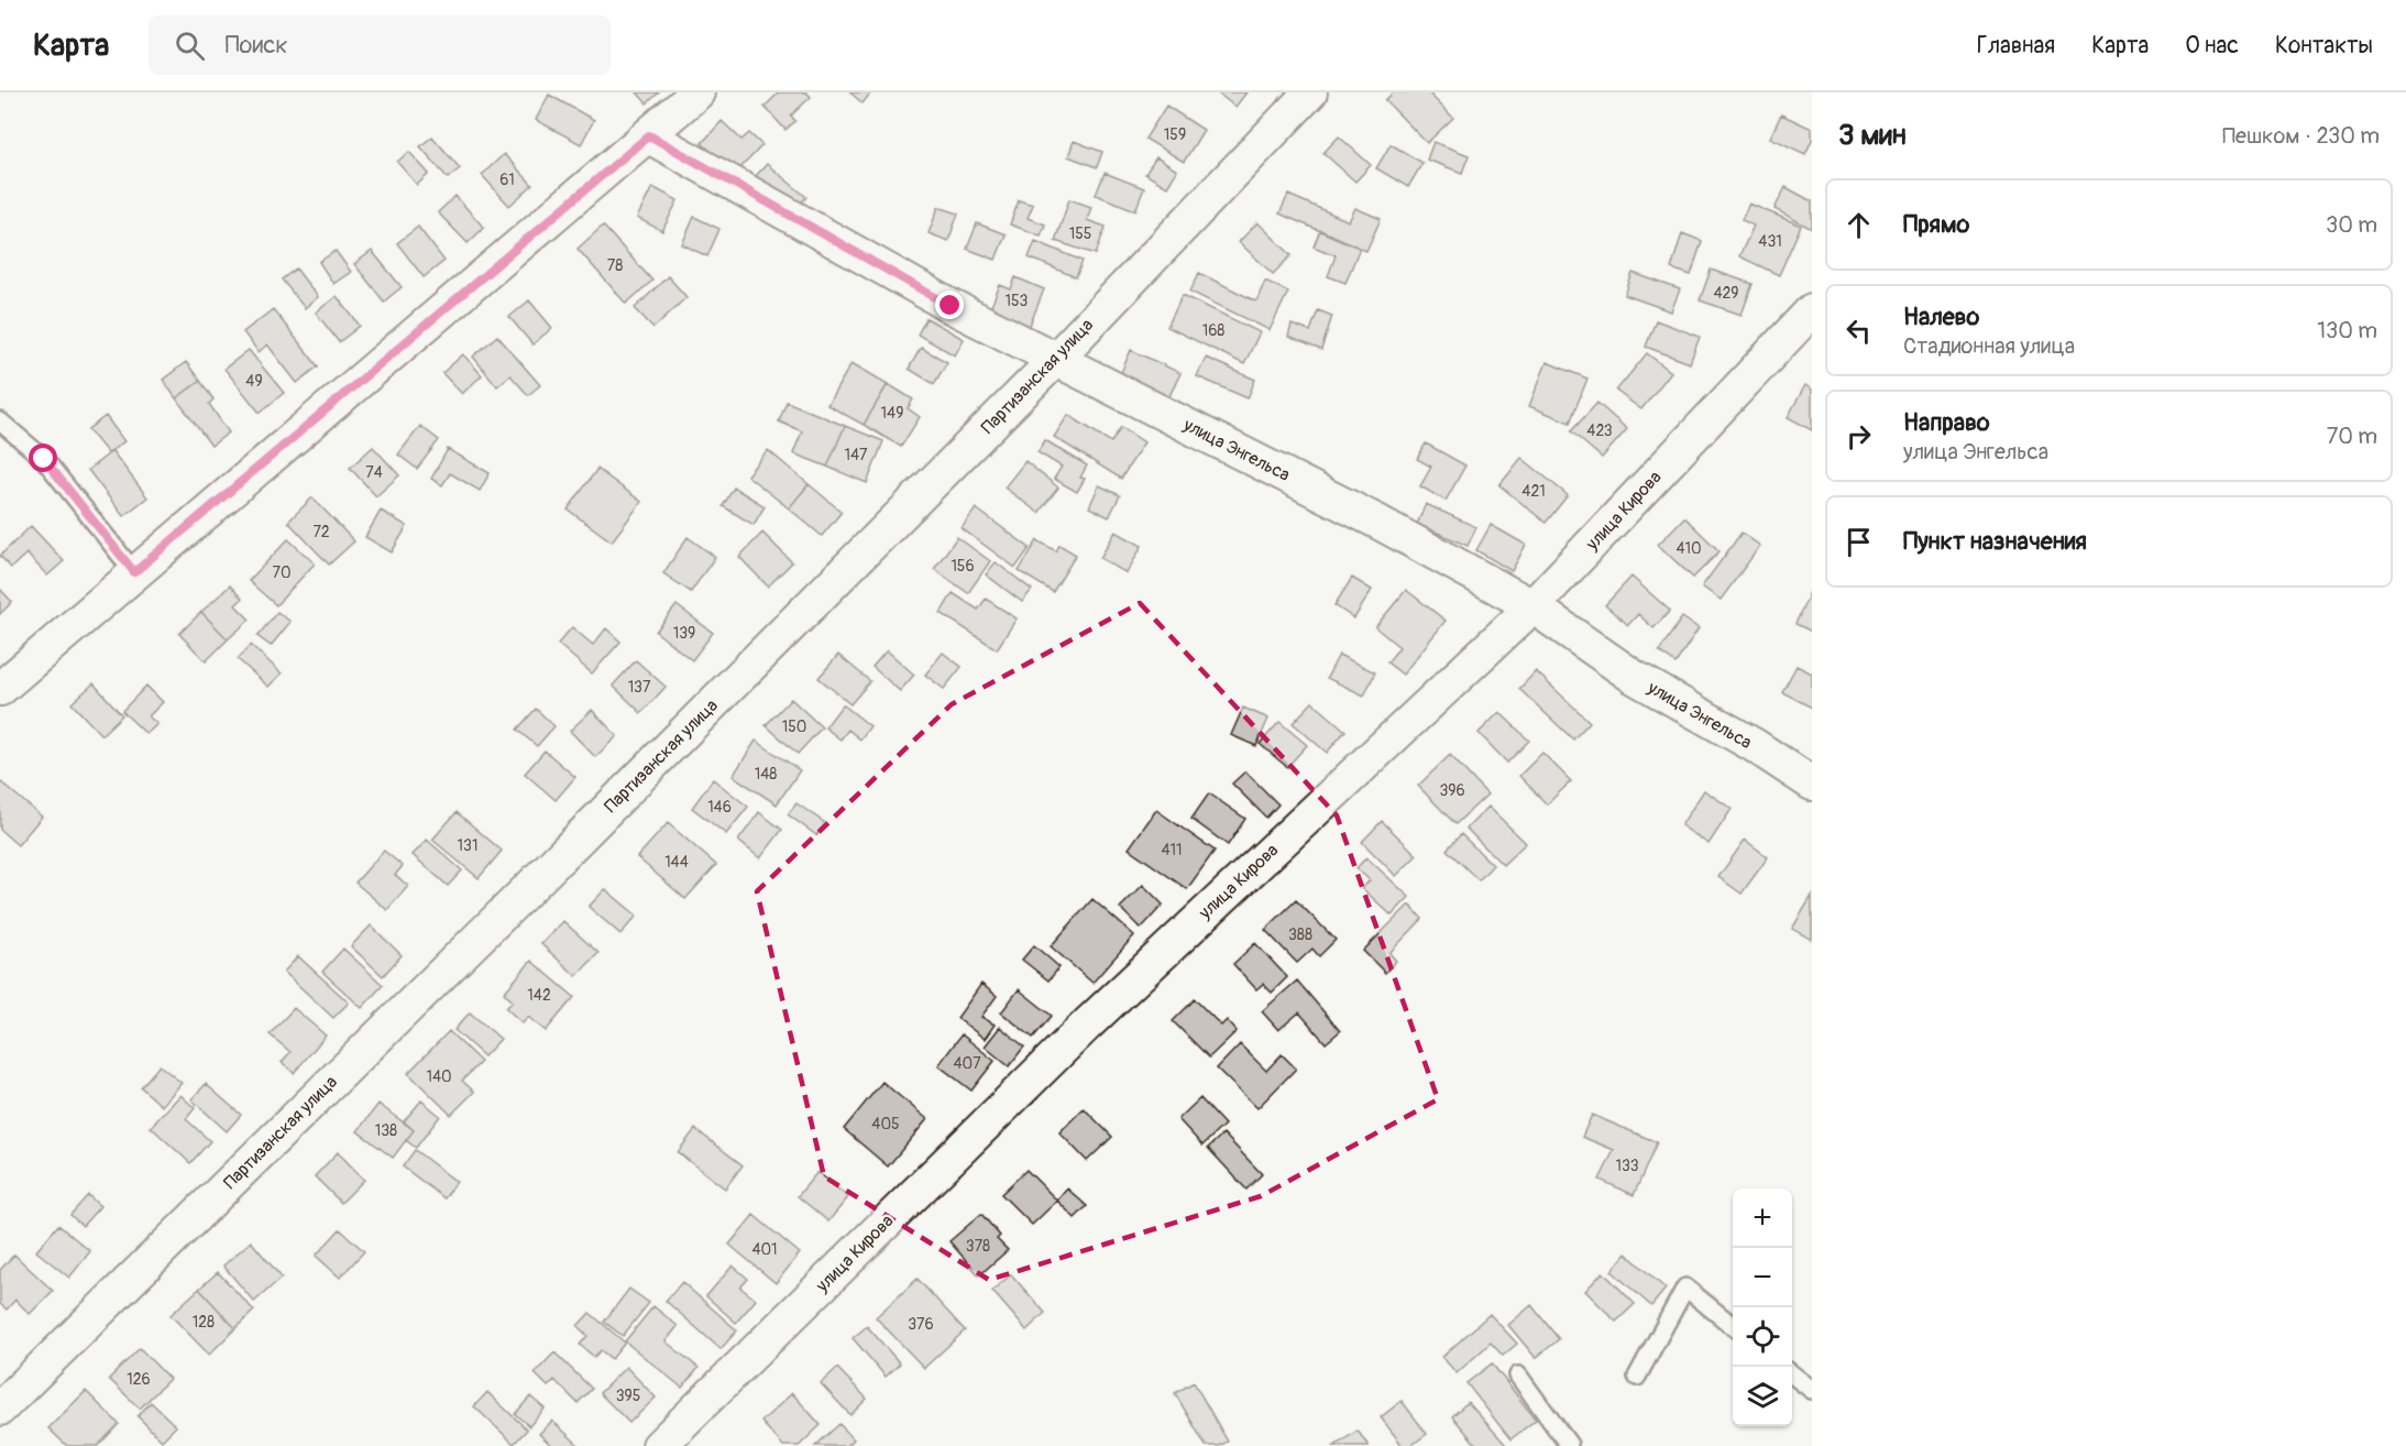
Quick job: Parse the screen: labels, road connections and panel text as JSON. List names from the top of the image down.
{
  "streets": {
    "street": ["Партизанская улица", "улица Энгельса", "улица Кирова"]
  },
  "crossings": [
    ["Партизанская улица", "улица Энгельса"],
    ["улица Энгельса", "улица Кирова"]
  ],
  "house_numbers": [
    "159",
    "61",
    "155",
    "431",
    "78",
    "429",
    "153",
    "168",
    "49",
    "149",
    "423",
    "147",
    "74",
    "421",
    "72",
    "410",
    "156",
    "70",
    "139",
    "137",
    "150",
    "148",
    "396",
    "146",
    "131",
    "411",
    "144",
    "388",
    "142",
    "407",
    "140",
    "405",
    "138",
    "133",
    "378",
    "401",
    "128",
    "376",
    "126",
    "395"
  ],
  "page": {
    "header": "Карта",
    "search": "Поиск",
    "nav": [
      "Главная",
      "Карта",
      "О нас",
      "Контакты"
    ],
    "heading": ["3 мин", "Пешком · 230 m"],
    "list": [
      ["Прямо", "30 m"],
      ["Налево", "Стадионная улица", "130 m"],
      ["Направо", "улица Энгельса", "70 m"],
      "Пункт назначения"
    ],
    "map_buttons": ["+", "−"]
  }
}
